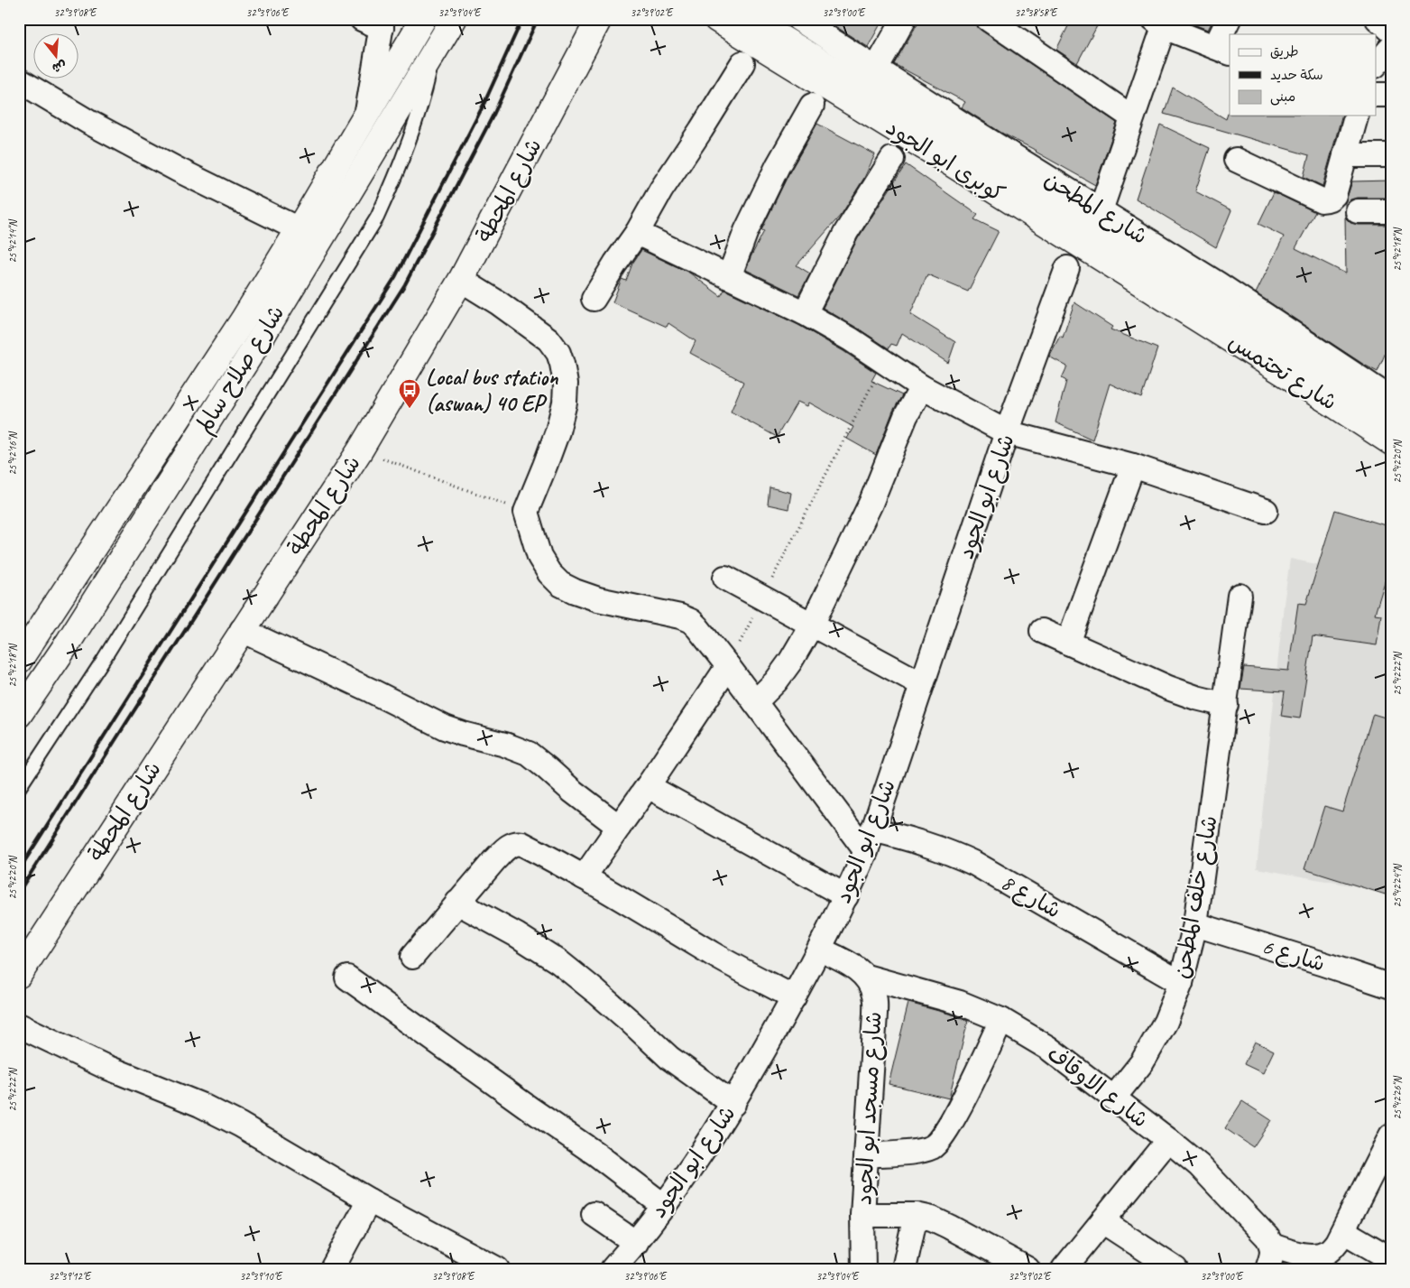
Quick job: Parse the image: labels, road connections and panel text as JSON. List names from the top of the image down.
{
  "streets": {
    "main road": [
      "كوبرى ابو الجود",
      "شارع المحطة",
      "شارع صلاح سالم",
      "شارع تحتمس"
    ],
    "street": [
      "شارع المطحن",
      "شارع ابو الجود",
      "شارع 8",
      "شارع خلف المطحن",
      "شارع 6",
      "شارع الاوقاف",
      "شارع مسجد ابو الجود"
    ]
  },
  "crossings": [
    ["كوبرى ابو الجود", "شارع تحتمس"],
    ["شارع ابو الجود", "شارع 8"],
    ["شارع 8", "شارع خلف المطحن"],
    ["شارع خلف المطحن", "شارع 6"],
    ["شارع خلف المطحن", "شارع الاوقاف"],
    ["شارع الاوقاف", "شارع مسجد ابو الجود"]
  ],
  "places": {
    "bus stop": ["Local bus station (aswan) 40 EP"]
  },
  "legend": ["طريق", "سكة حديد", "مبنى"],
  "north": "bottom",
  "coordinates": [
    "32°39'08\"E",
    "32°39'06\"E",
    "32°39'04\"E",
    "32°39'02\"E",
    "32°39'00\"E",
    "32°38'58\"E",
    "25°42'14\"N",
    "25°42'18\"N",
    "25°42'16\"N",
    "25°42'20\"N",
    "25°42'22\"N",
    "25°42'24\"N",
    "25°42'26\"N",
    "32°39'12\"E",
    "32°39'10\"E"
  ]
}
